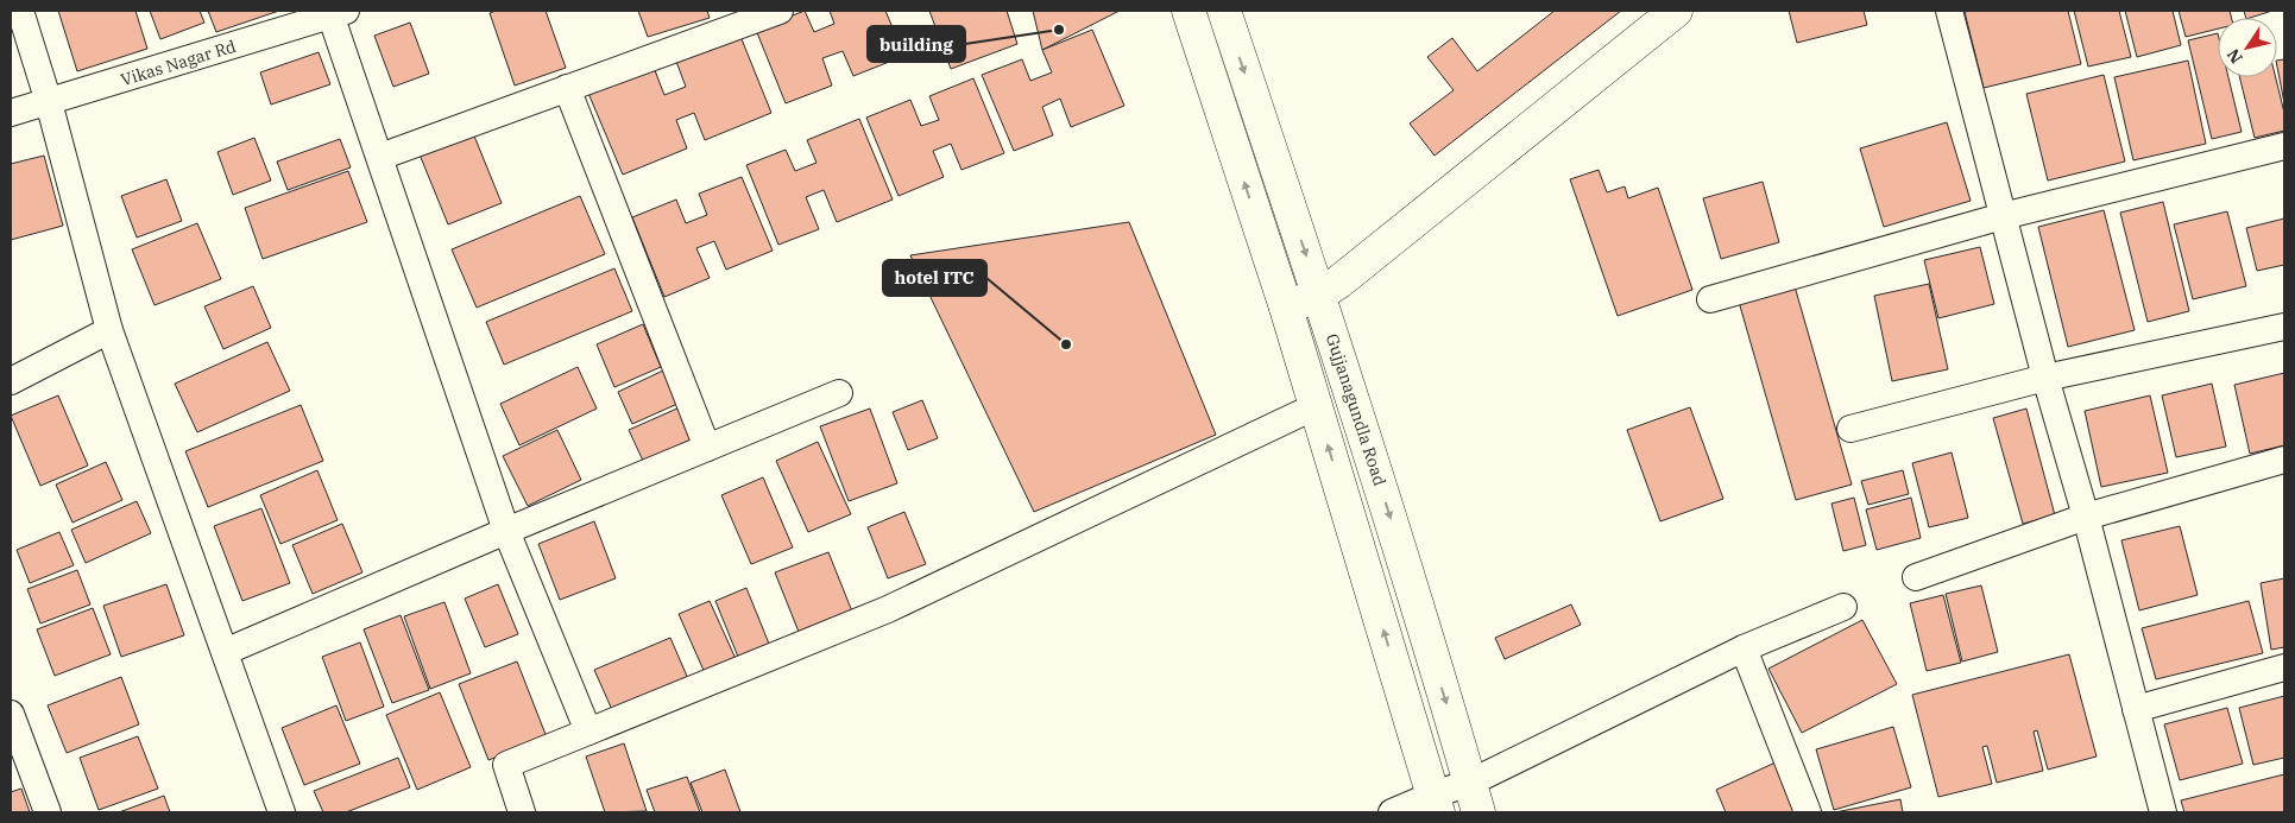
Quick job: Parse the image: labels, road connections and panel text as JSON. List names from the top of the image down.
{
  "streets": {
    "main road": ["Gujjanagundla Road"],
    "street": ["Vikas Nagar Rd"]
  },
  "places": ["building", "hotel ITC"],
  "north": "bottom left"
}
